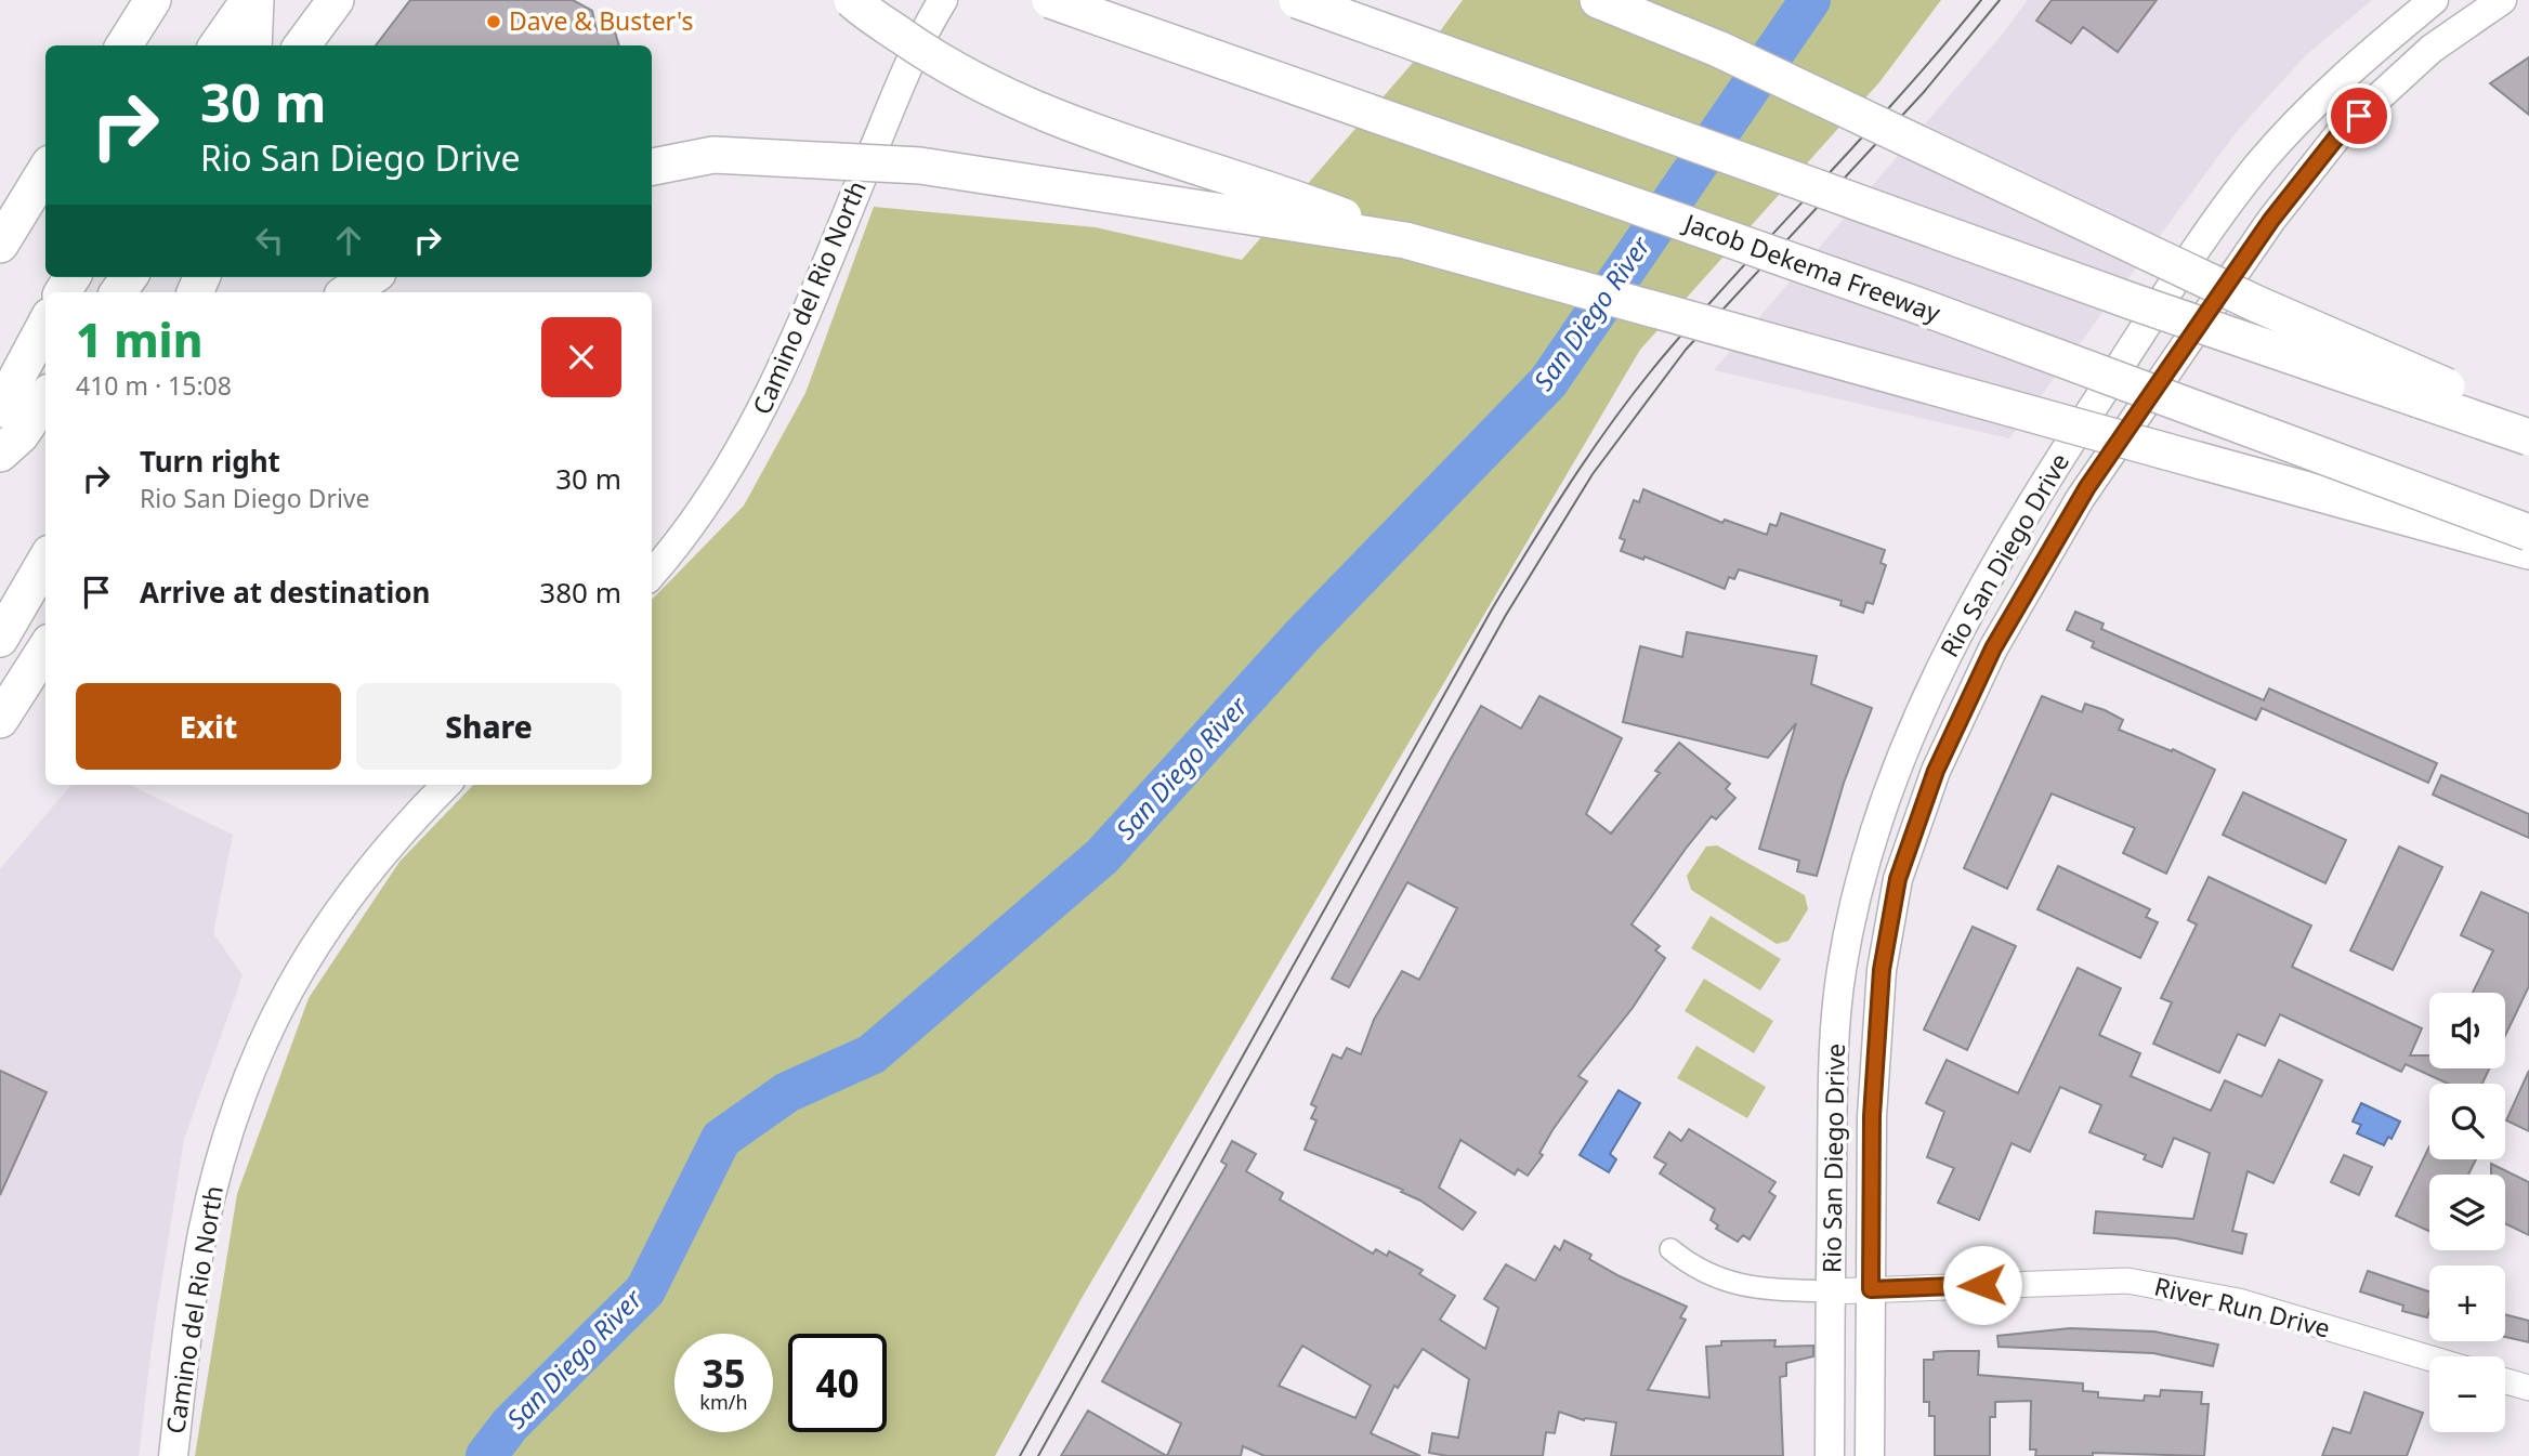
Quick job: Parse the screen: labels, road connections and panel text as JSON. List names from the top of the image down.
{
  "streets": {
    "highway": ["Jacob Dekema Freeway"],
    "main road": ["Camino del Rio North", "Rio San Diego Drive"],
    "street": ["River Run Drive"]
  },
  "crossings": [
    ["Jacob Dekema Freeway", "Rio San Diego Drive"],
    ["Rio San Diego Drive", "River Run Drive"]
  ],
  "water": ["San Diego River"],
  "places": ["Dave & Buster's"],
  "page": {
    "turn": ["30 m", "Rio San Diego Drive"],
    "heading": ["1 min", "410 m · 15:08"],
    "list": [
      {
        "name": "Turn right",
        "note": "Rio San Diego Drive",
        "value": "30 m"
      },
      {
        "name": "Arrive at destination",
        "value": "380 m"
      }
    ],
    "buttons": ["Exit", "Share"],
    "map_buttons": ["+", "−"],
    "speed": "35 km/h",
    "limit": "40"
  }
}
